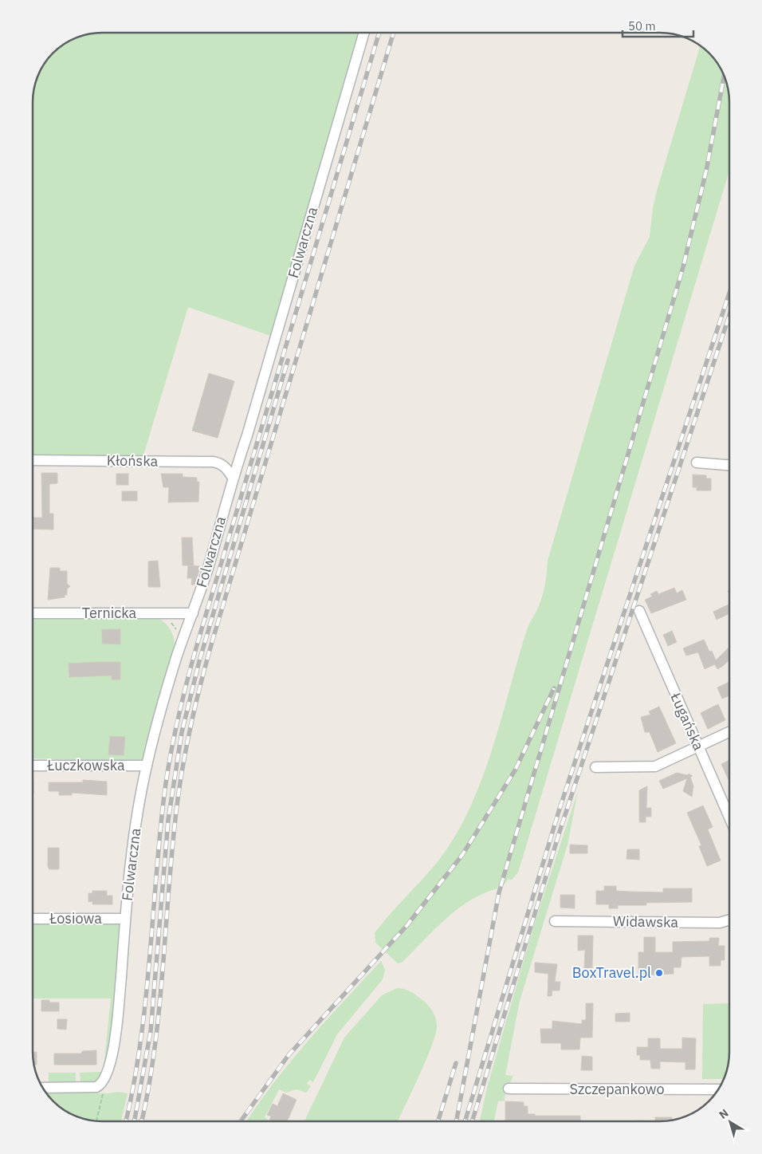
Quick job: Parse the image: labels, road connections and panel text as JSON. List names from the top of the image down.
{
  "streets": {
    "street": [
      "Folwarczna",
      "Kłońska",
      "Ternicka",
      "Ługańska",
      "Łuczkowska",
      "Łosiowa",
      "Widawska",
      "Szczepankowo"
    ]
  },
  "crossings": [
    ["Folwarczna", "Kłońska"],
    ["Folwarczna", "Ternicka"],
    ["Folwarczna", "Łuczkowska"],
    ["Folwarczna", "Łosiowa"]
  ],
  "places": ["BoxTravel.pl"],
  "scale_bar": "50 m",
  "north": "top left"
}
